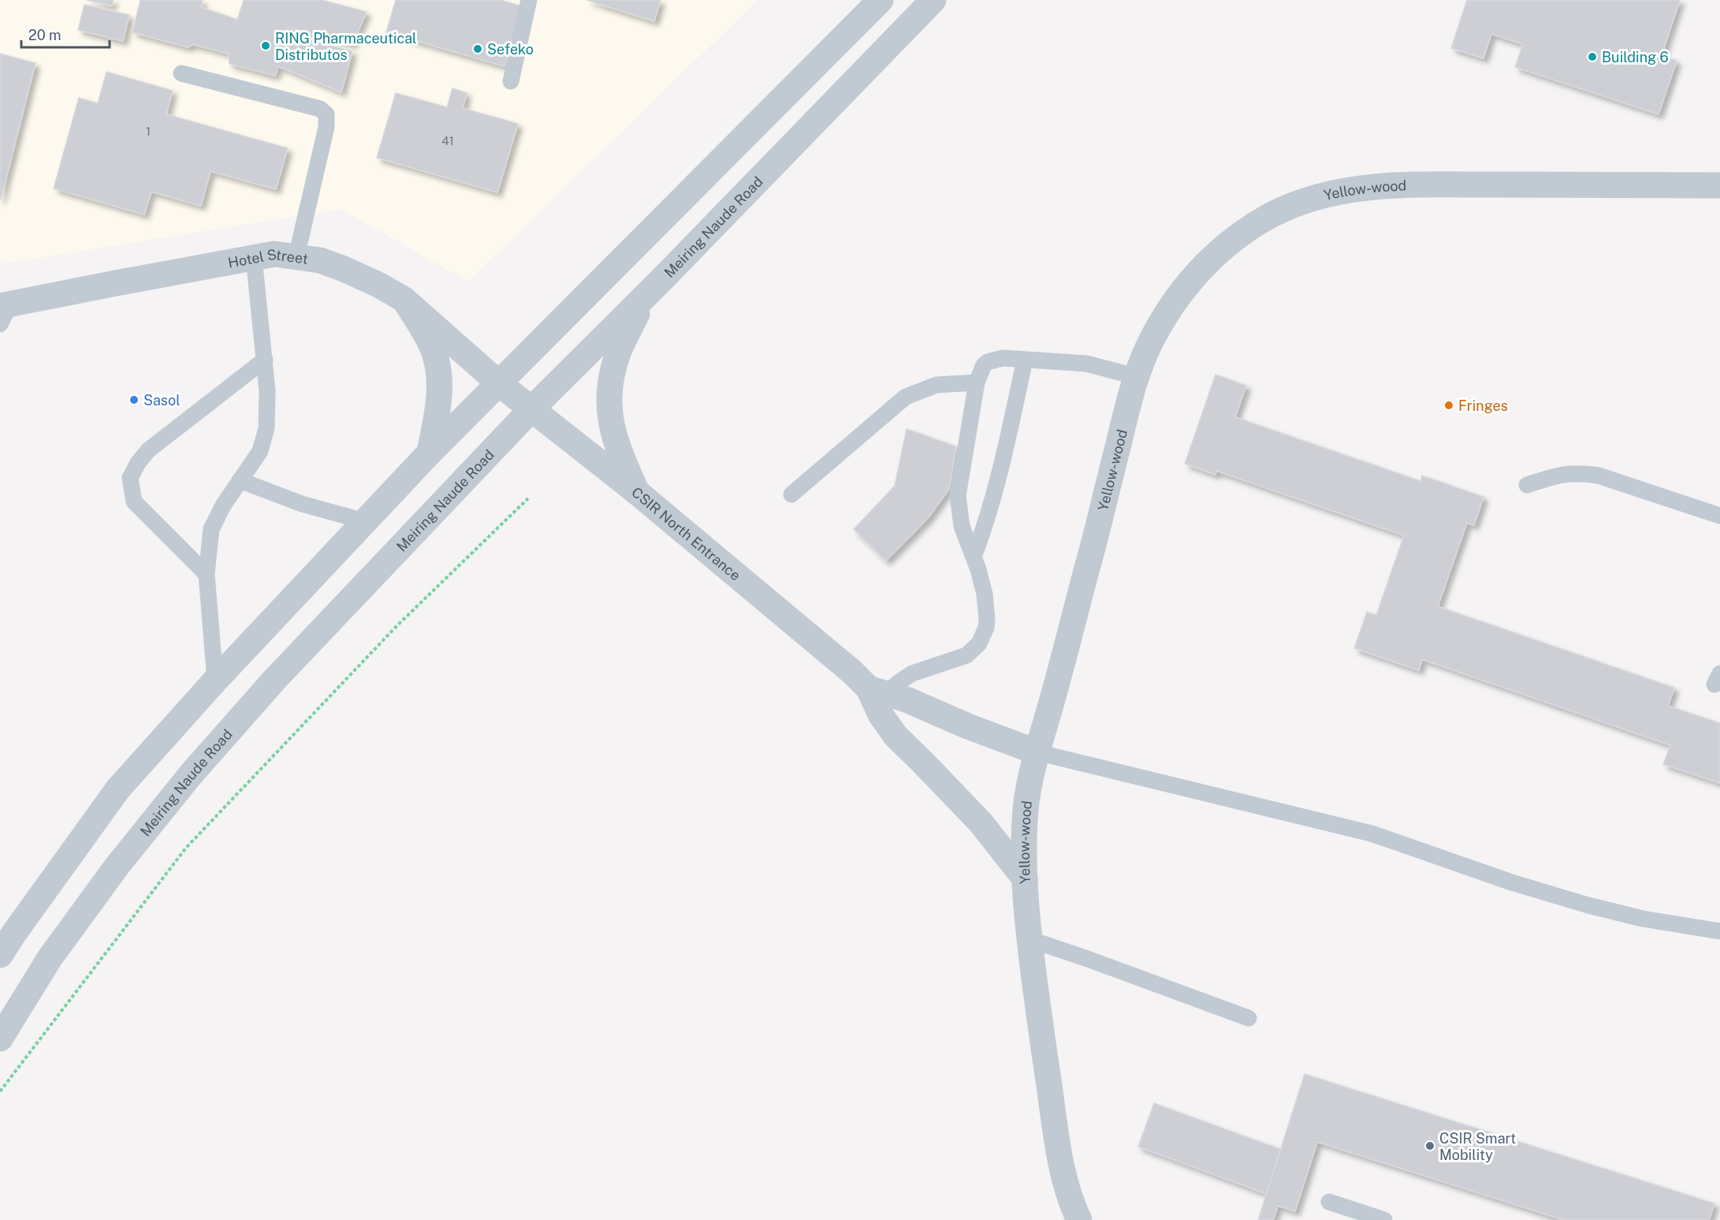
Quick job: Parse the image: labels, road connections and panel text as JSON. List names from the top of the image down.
{
  "streets": {
    "street": [
      "Yellow-wood",
      "Meiring Naude Road",
      "Hotel Street",
      "CSIR North Entrance"
    ]
  },
  "crossings": [
    ["Yellow-wood", "CSIR North Entrance"],
    ["Meiring Naude Road", "CSIR North Entrance"],
    ["Hotel Street", "CSIR North Entrance"]
  ],
  "places": [
    "RING Pharmaceutical Distributos",
    "Sefeko",
    "Building 6",
    "Sasol",
    "Fringes",
    "CSIR Smart Mobility"
  ],
  "house_numbers": ["1", "41"],
  "scale_bar": "20 m"
}
